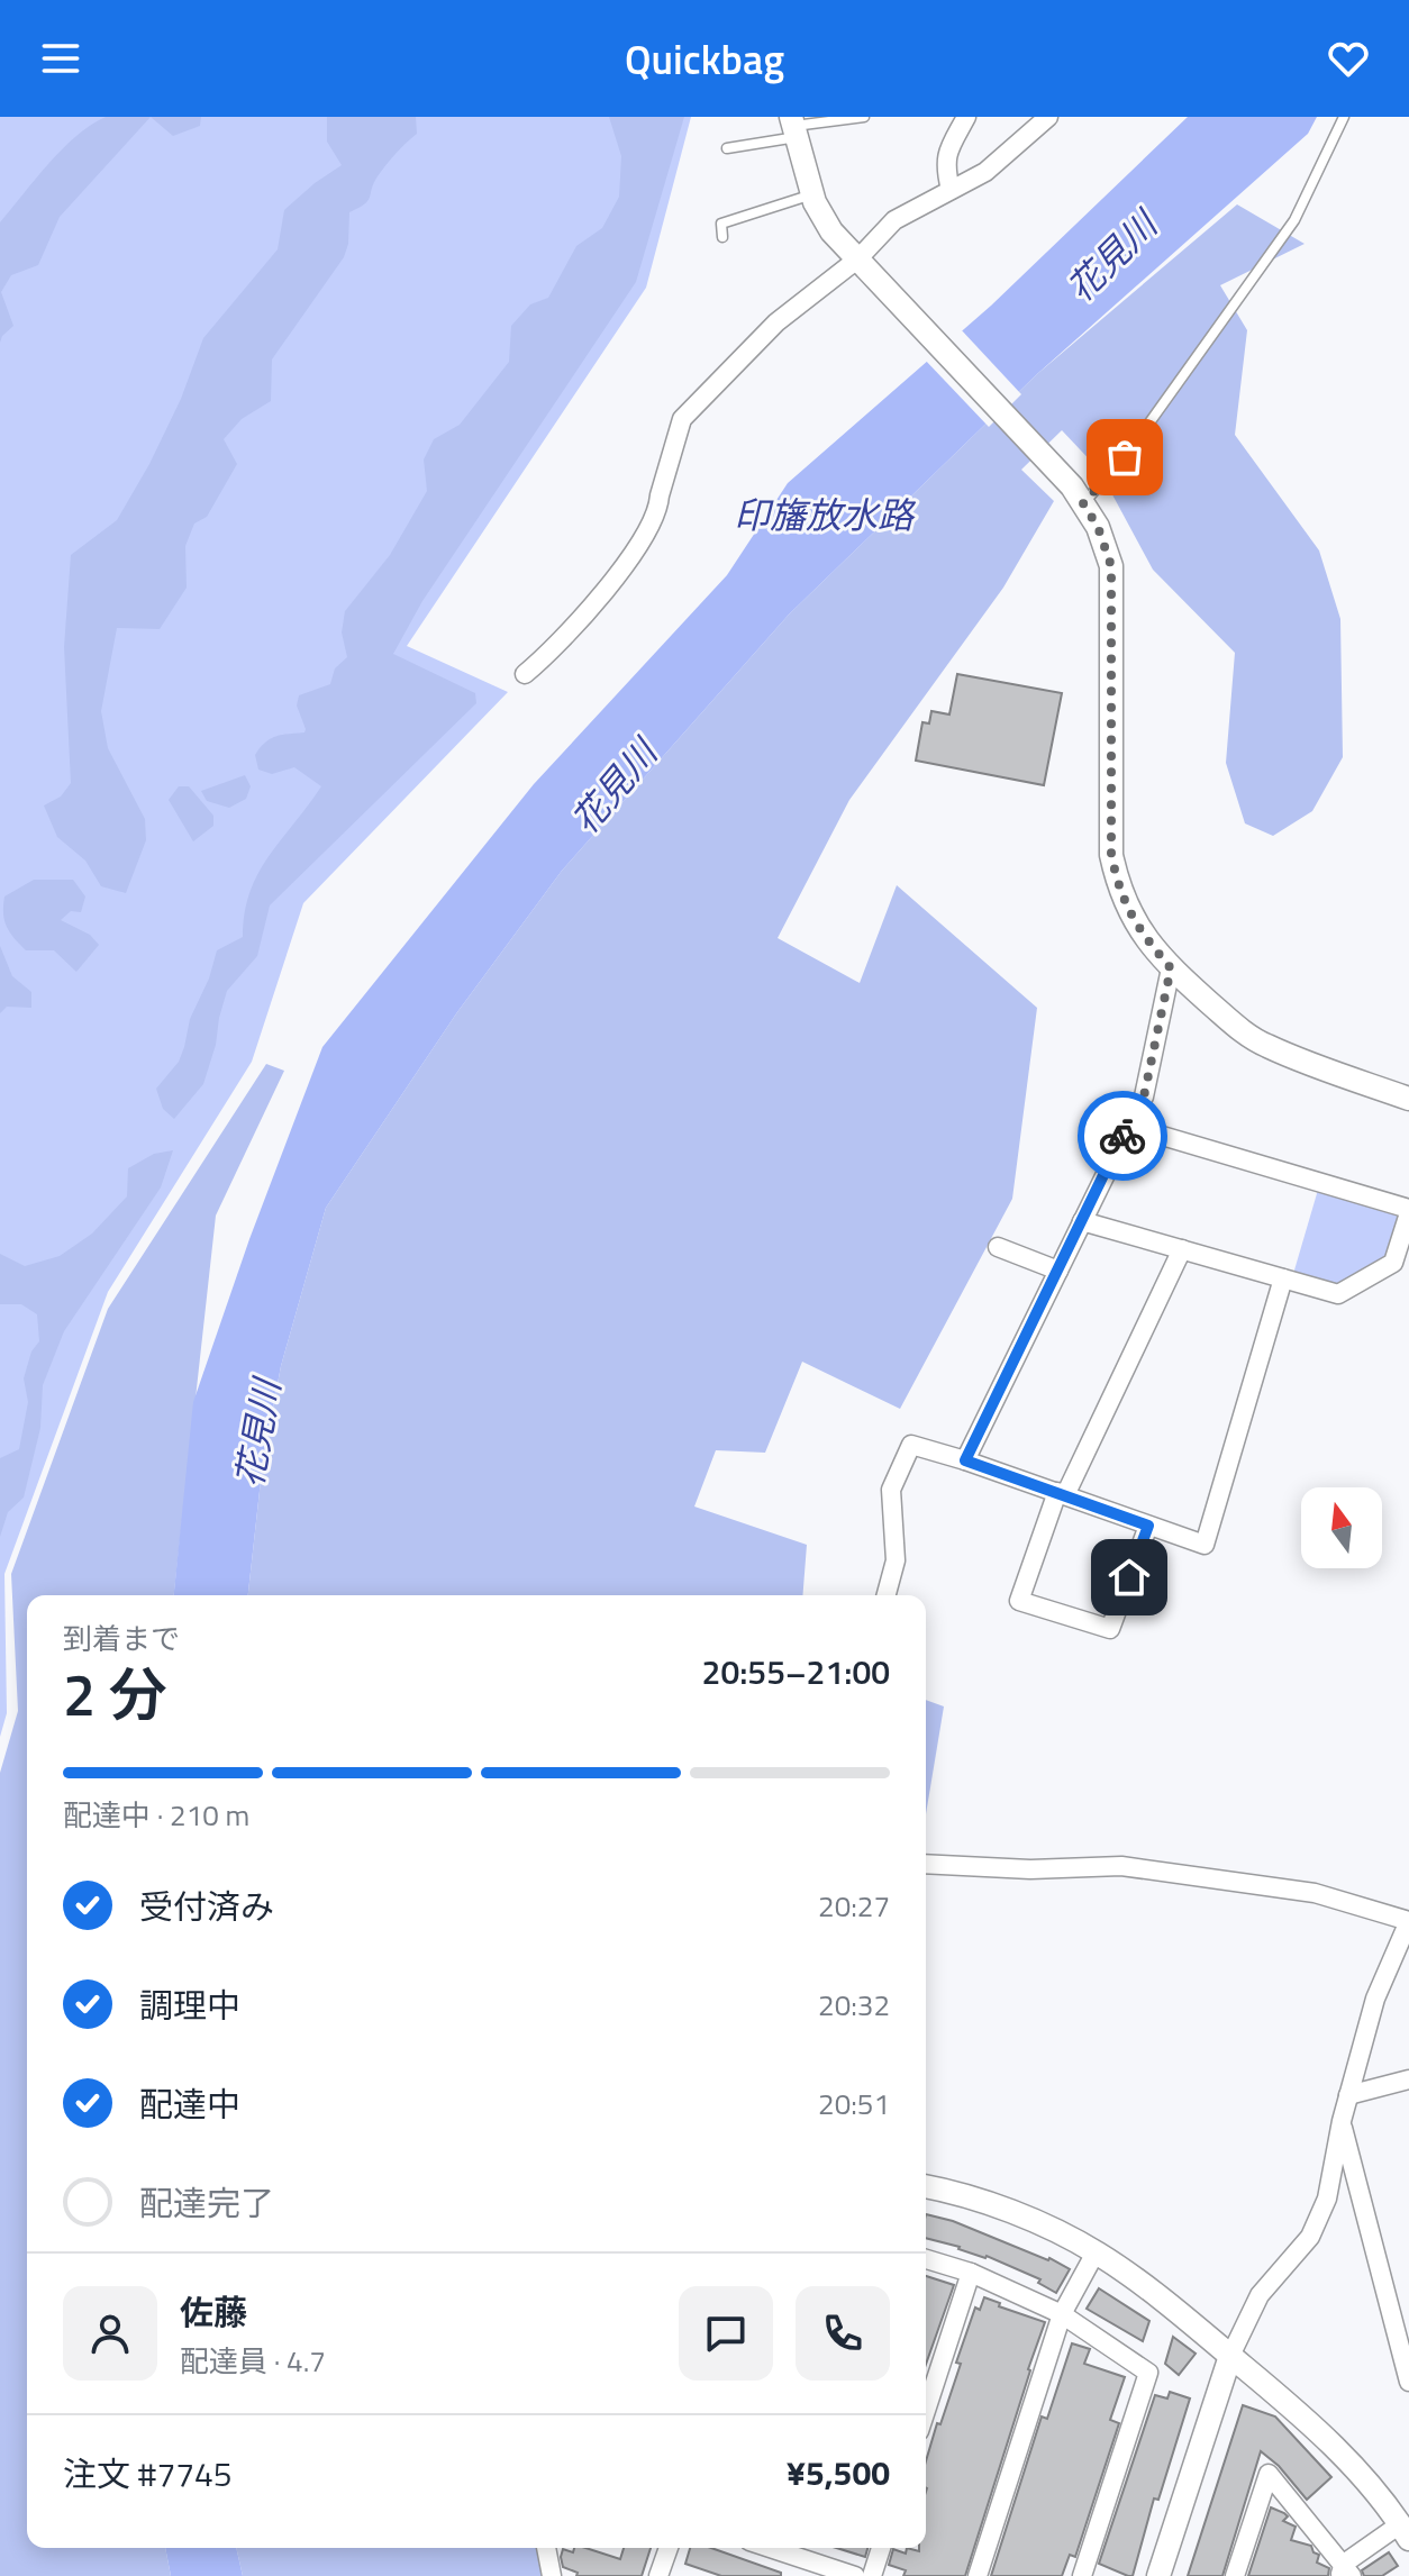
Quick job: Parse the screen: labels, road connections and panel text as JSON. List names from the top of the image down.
{
  "water": ["花見川", "印旛放水路"],
  "north": "top",
  "page": {
    "header": "Quickbag",
    "heading": ["2 分", "到着まで", "20:55–21:00"],
    "panel": [
      "佐藤",
      "配達員 · 4.7",
      "注文 #7745",
      "¥5,500"
    ],
    "bar": "配達中 · 210 m",
    "list": [
      ["受付済み", "20:27"],
      ["調理中", "20:32"],
      ["配達中", "20:51"],
      "配達完了"
    ]
  }
}
